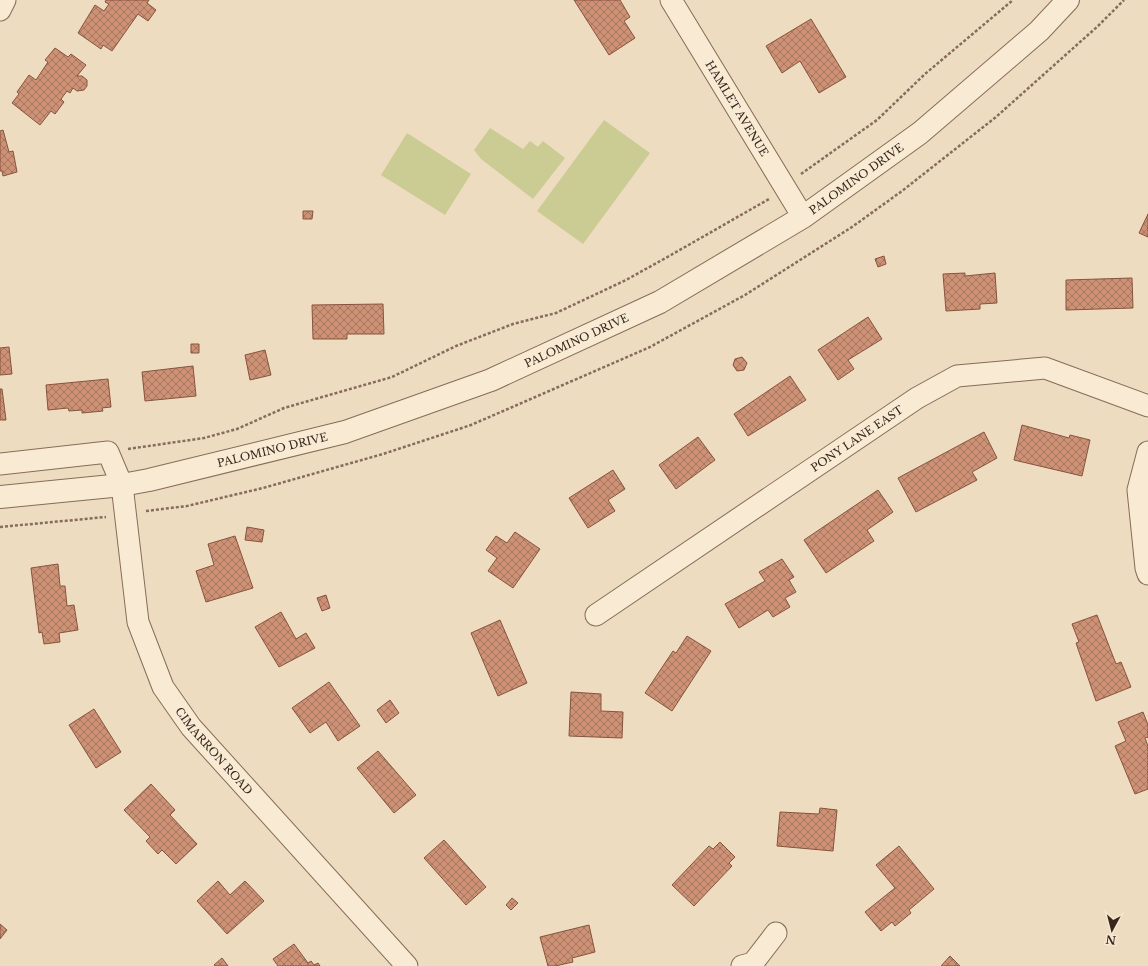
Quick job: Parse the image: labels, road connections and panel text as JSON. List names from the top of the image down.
{
  "streets": {
    "street": [
      "HAMLET AVENUE",
      "PALOMINO DRIVE",
      "PONY LANE EAST",
      "CIMARRON ROAD"
    ]
  },
  "crossings": [
    ["HAMLET AVENUE", "PALOMINO DRIVE"],
    ["PALOMINO DRIVE", "CIMARRON ROAD"]
  ],
  "north": "bottom"
}
